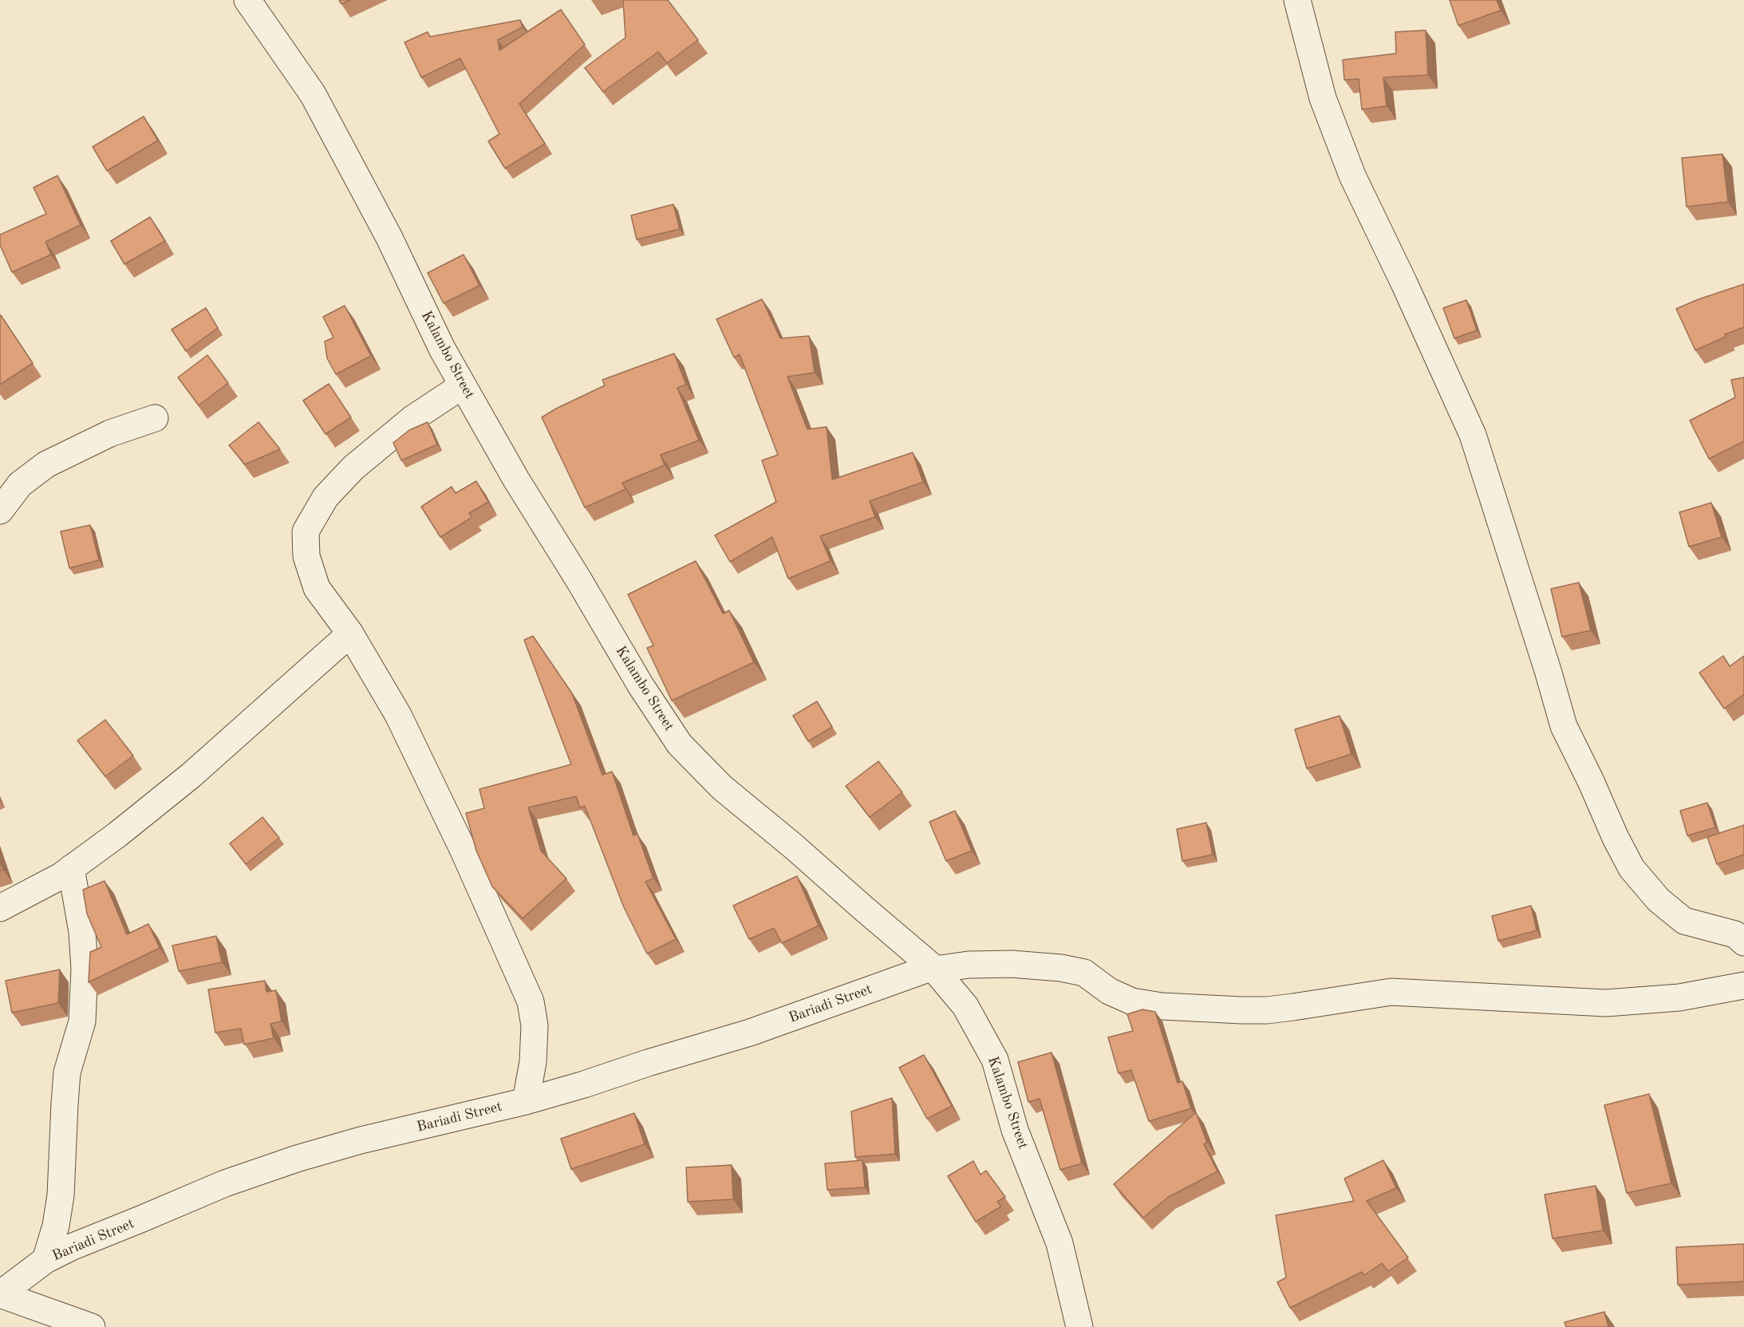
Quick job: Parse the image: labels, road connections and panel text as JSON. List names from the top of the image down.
{
  "streets": {
    "street": ["Kalambo Street", "Bariadi Street"]
  },
  "crossings": [
    ["Kalambo Street", "Bariadi Street"]
  ]
}
